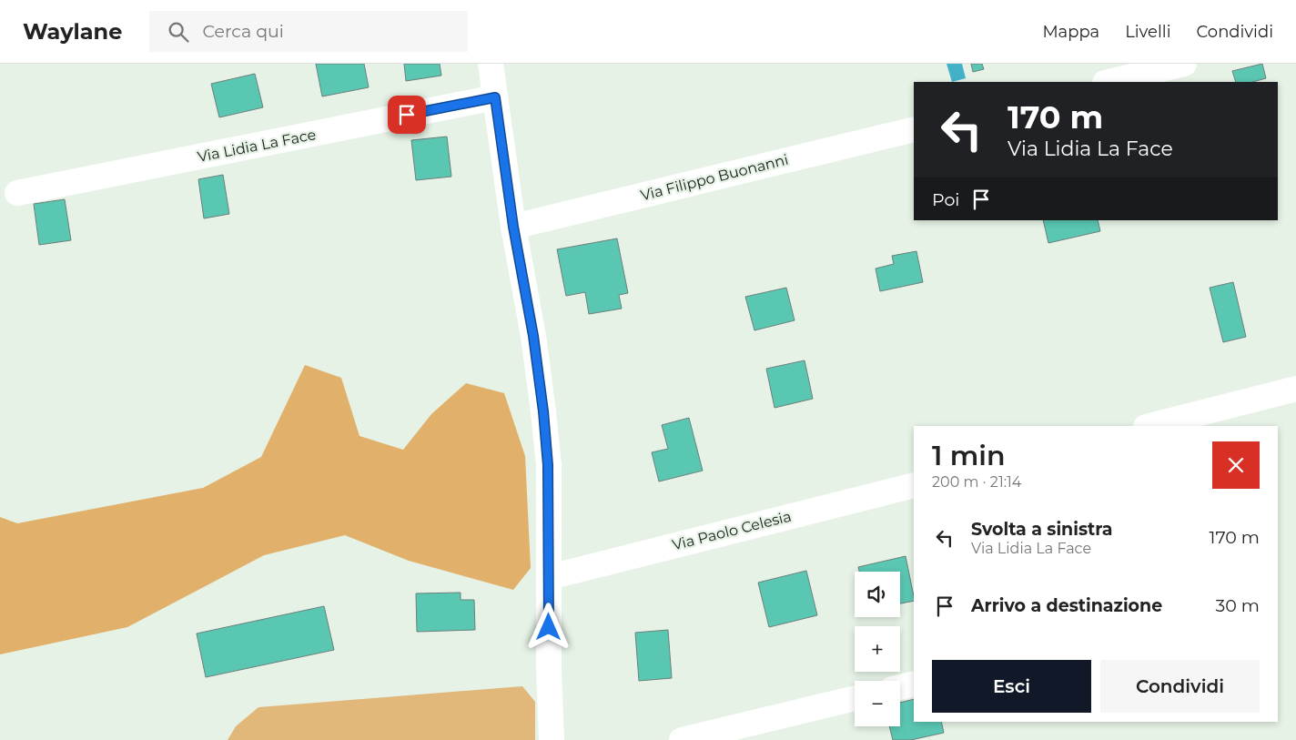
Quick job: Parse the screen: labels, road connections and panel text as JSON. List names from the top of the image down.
{
  "streets": {
    "street": ["Via Lidia La Face", "Via Filippo Buonanni", "Via Paolo Celesia"]
  },
  "page": {
    "header": "Waylane",
    "search": "Cerca qui",
    "nav": ["Mappa", "Livelli", "Condividi"],
    "turn": ["170 m", "Via Lidia La Face"],
    "then": "Poi",
    "heading": ["1 min", "200 m · 21:14"],
    "list": [
      {
        "name": "Svolta a sinistra",
        "note": "Via Lidia La Face",
        "value": "170 m"
      },
      {
        "name": "Arrivo a destinazione",
        "value": "30 m"
      }
    ],
    "map_buttons": ["+", "−"],
    "buttons": ["Esci", "Condividi"]
  }
}
